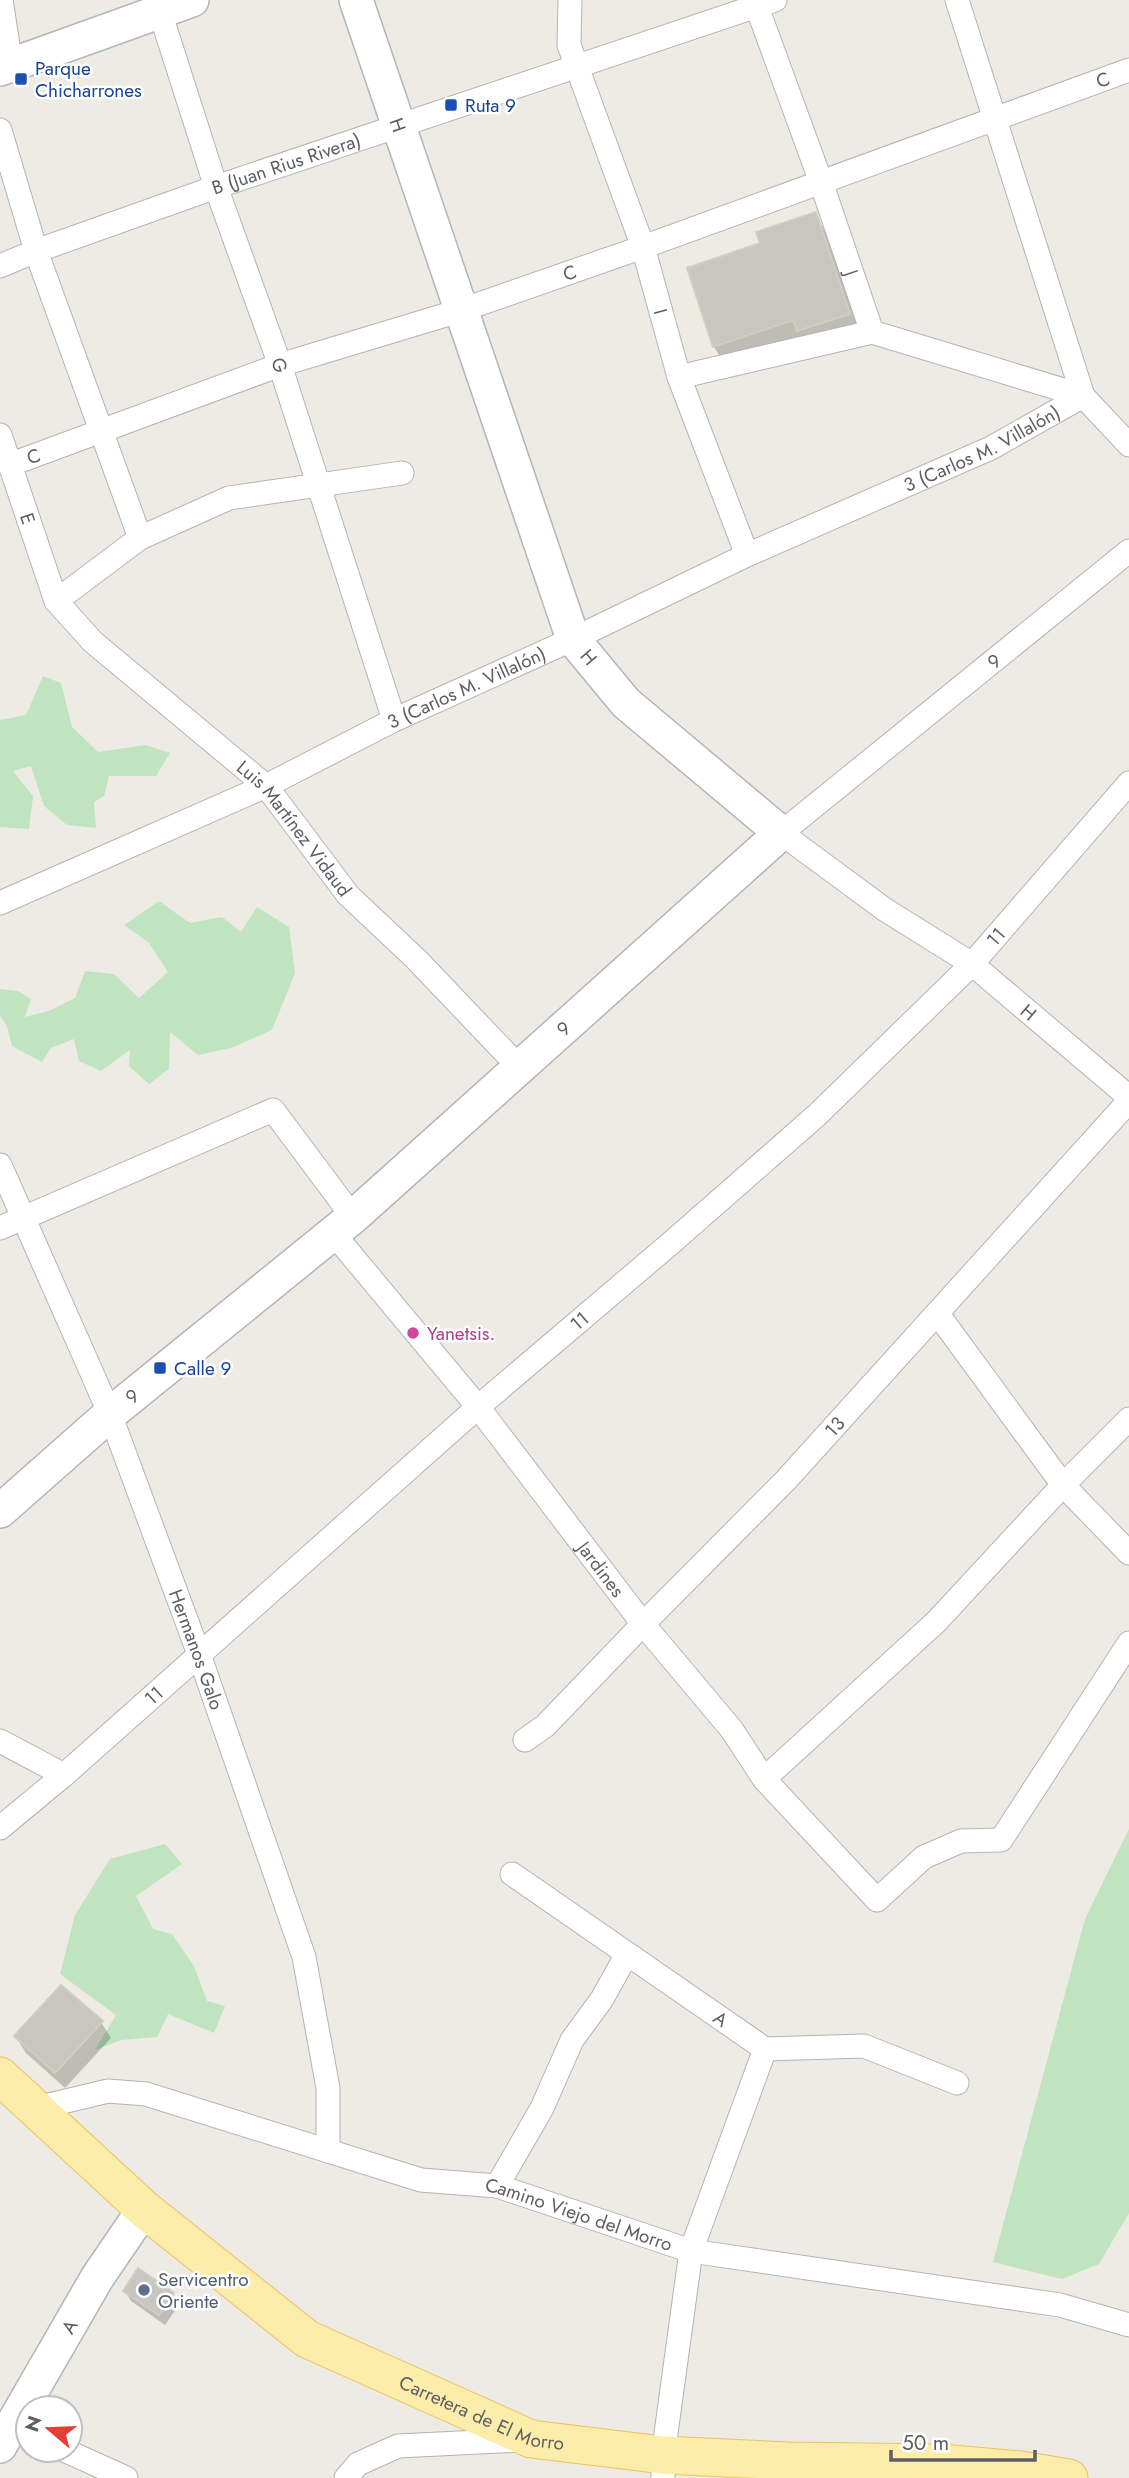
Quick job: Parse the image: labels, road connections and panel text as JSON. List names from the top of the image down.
{
  "streets": {
    "main road": ["Carretera de El Morro"],
    "street": [
      "C",
      "H",
      "B (Juan Rius Rivera)",
      "J",
      "I",
      "G",
      "3 (Carlos M. Villalón)",
      "E",
      "9",
      "Luis Martínez Vidaud",
      "11",
      "13",
      "Jardines",
      "Hermanos Galo",
      "A",
      "Camino Viejo del Morro"
    ]
  },
  "crossings": [
    ["C", "H"],
    ["C", "J"],
    ["C", "I"],
    ["C", "G"],
    ["C", "E"],
    ["H", "B (Juan Rius Rivera)"],
    ["H", "3 (Carlos M. Villalón)"],
    ["H", "9"],
    ["H", "11"],
    ["H", "13"],
    ["B (Juan Rius Rivera)", "J"],
    ["B (Juan Rius Rivera)", "I"],
    ["B (Juan Rius Rivera)", "G"],
    ["I", "3 (Carlos M. Villalón)"],
    ["G", "3 (Carlos M. Villalón)"],
    ["3 (Carlos M. Villalón)", "Luis Martínez Vidaud"],
    ["E", "Luis Martínez Vidaud"],
    ["9", "Luis Martínez Vidaud"],
    ["9", "Jardines"],
    ["9", "Hermanos Galo"],
    ["11", "Jardines"],
    ["11", "Hermanos Galo"],
    ["13", "Jardines"],
    ["Jardines", "Hermanos Galo"],
    ["Hermanos Galo", "Camino Viejo del Morro"],
    ["A", "Carretera de El Morro"],
    ["Camino Viejo del Morro", "Carretera de El Morro"]
  ],
  "places": {
    "transit": ["Parque Chicharrones", "Ruta 9", "Calle 9"],
    "other": ["Yanetsis.", "Servicentro Oriente"]
  },
  "scale_bar": "50 m",
  "north": "left"
}
